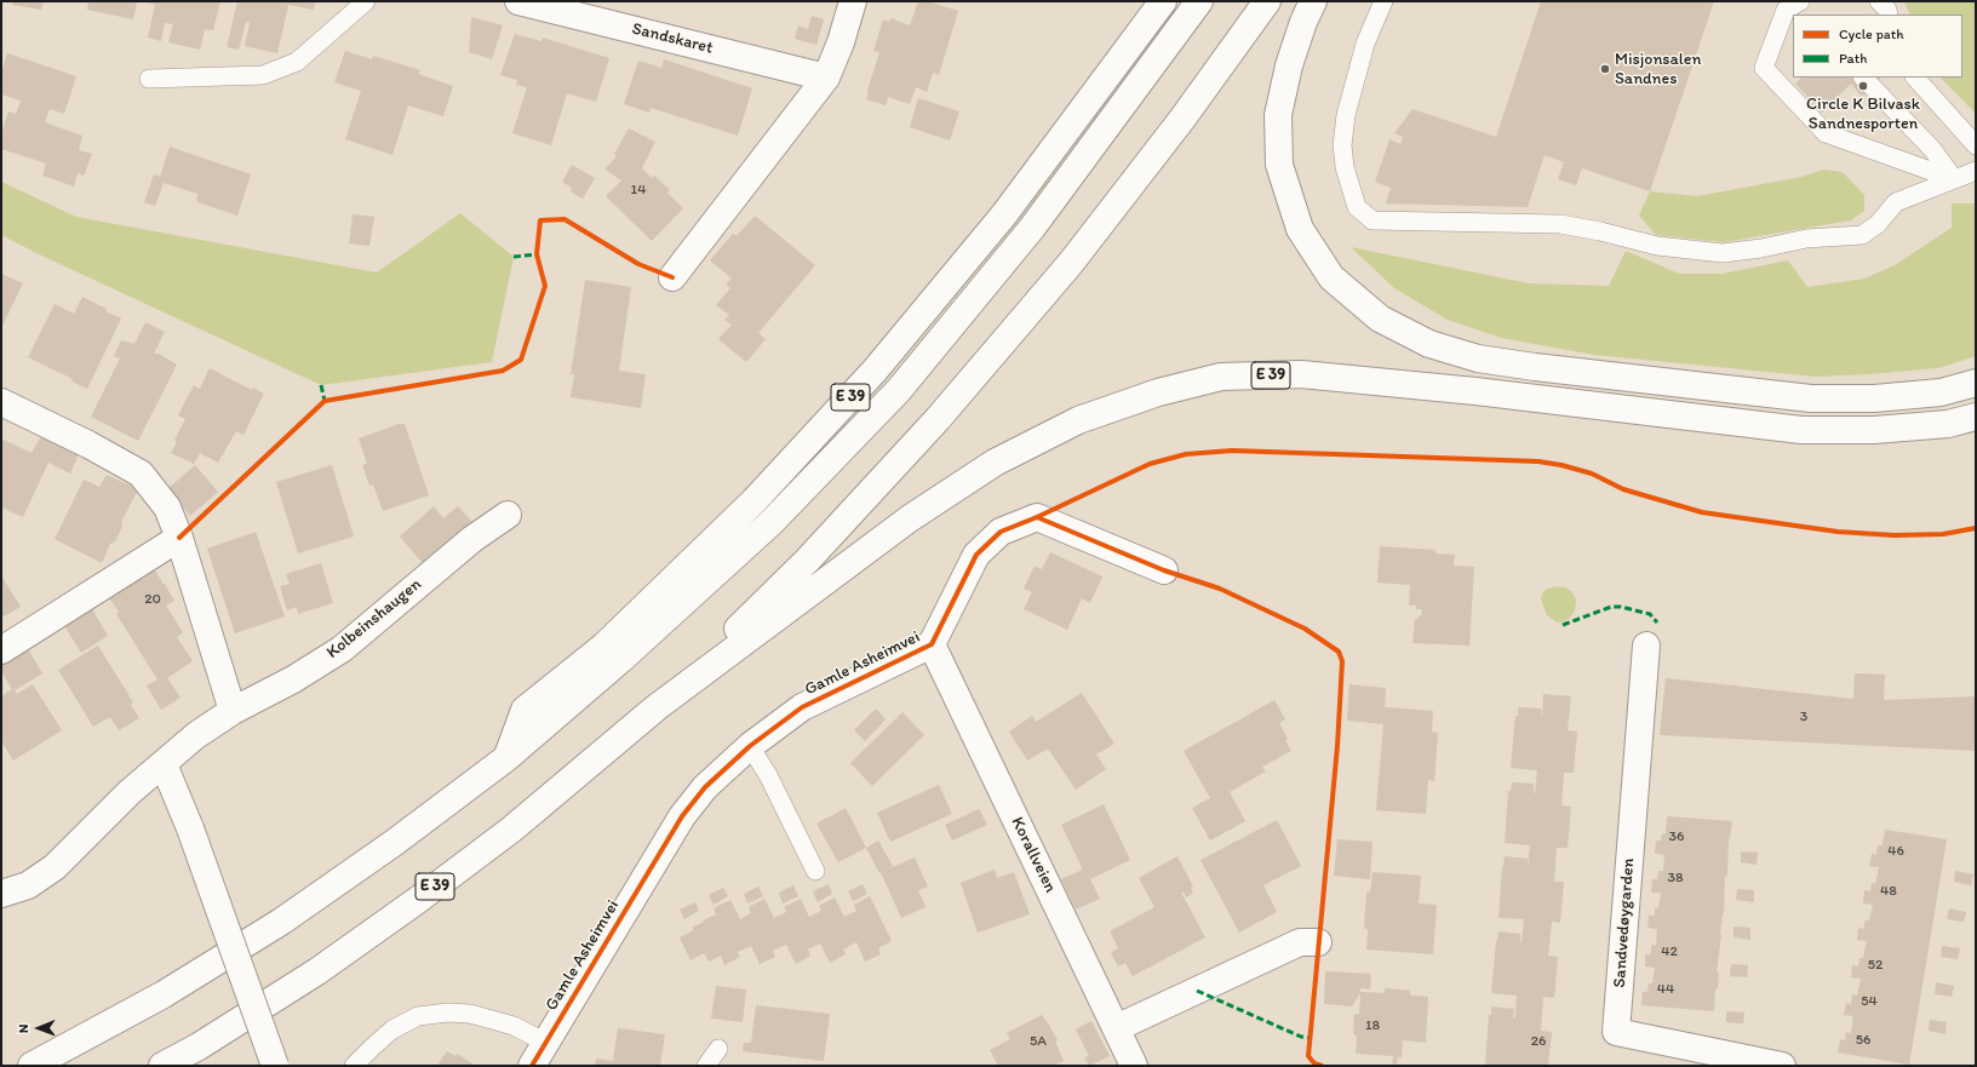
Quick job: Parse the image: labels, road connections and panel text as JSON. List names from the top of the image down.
{
  "streets": {
    "main road": [
      "Sandskaret",
      "E 39",
      "Kolbeinshaugen",
      "Gamle Asheimvei",
      "Korallveien",
      "Sandvedøygarden"
    ]
  },
  "crossings": [
    ["Gamle Asheimvei", "Korallveien"]
  ],
  "places": ["Misjonsalen Sandnes", "Circle K Bilvask Sandnesporten"],
  "house_numbers": [
    "14",
    "20",
    "3",
    "36",
    "46",
    "38",
    "48",
    "42",
    "52",
    "44",
    "54",
    "18",
    "56",
    "5A",
    "26"
  ],
  "legend": ["Cycle path", "Path"],
  "north": "left"
}
